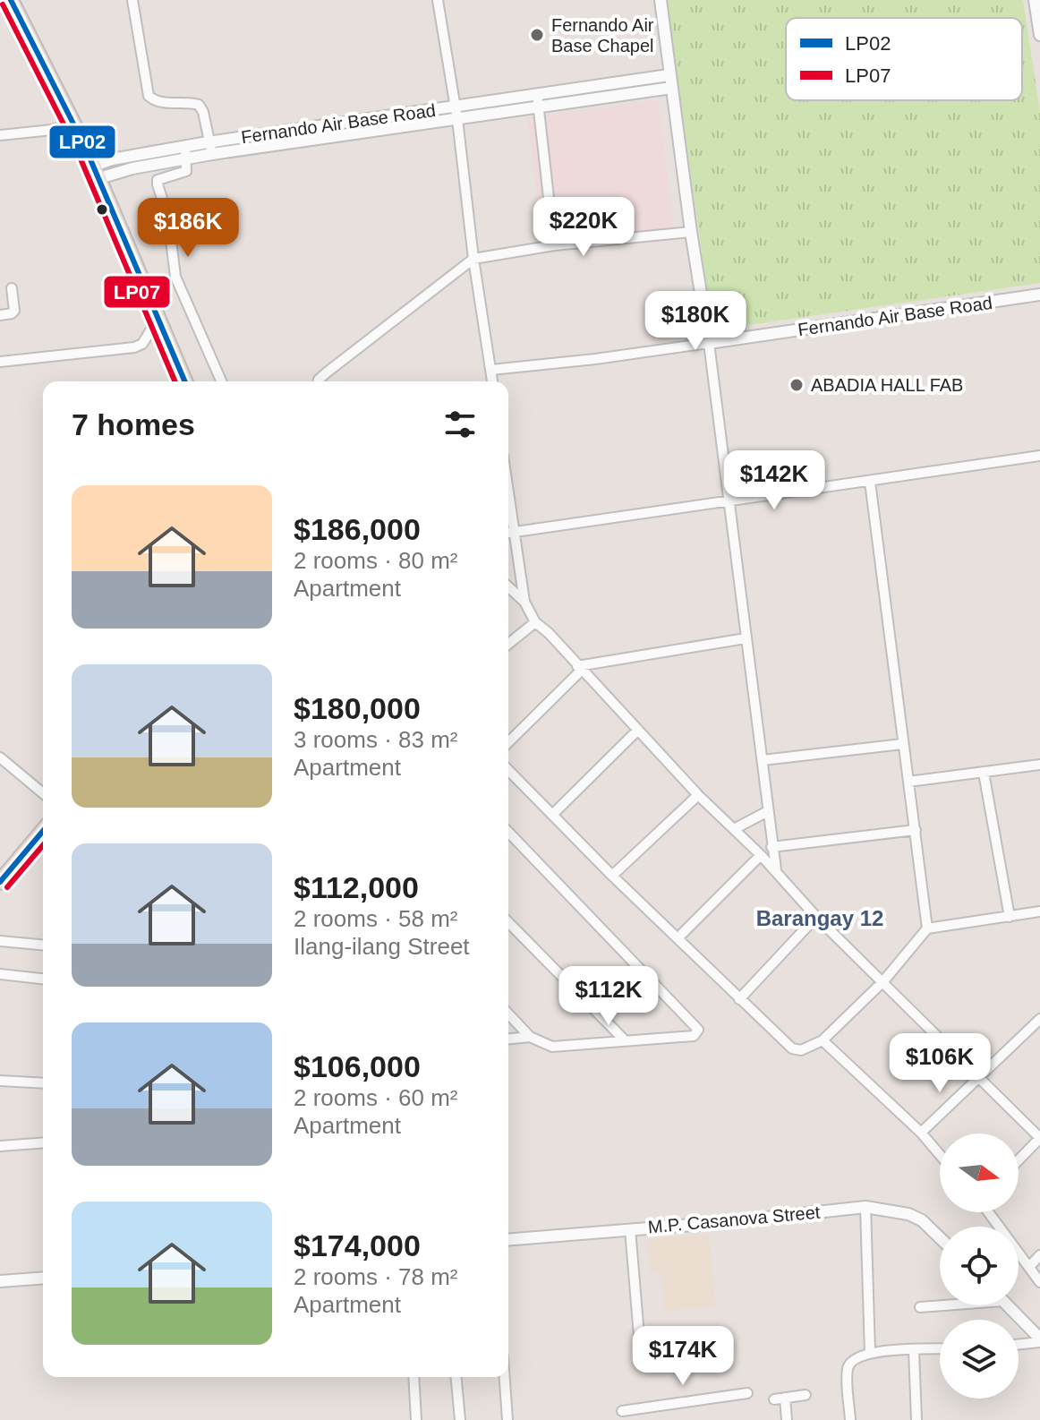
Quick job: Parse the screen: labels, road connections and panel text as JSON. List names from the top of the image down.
{
  "streets": {
    "street": ["Fernando Air Base Road", "M.P. Casanova Street"]
  },
  "districts": ["Barangay 12"],
  "places": ["Fernando Air Base Chapel", "ABADIA HALL FAB"],
  "lines": ["transit line LP02", "transit line LP07"],
  "legend": ["LP02", "LP07"],
  "north": "right",
  "page": {
    "price": [
      "$220K",
      "$186K",
      "$180K",
      "$142K",
      "$112K",
      "$106K",
      "$174K"
    ],
    "heading": "7 homes",
    "list": [
      {
        "name": "$186,000",
        "note": "2 rooms · 80 m² · Apartment"
      },
      {
        "name": "$180,000",
        "note": "3 rooms · 83 m² · Apartment"
      },
      {
        "name": "$112,000",
        "note": "2 rooms · 58 m² · Ilang-ilang Street"
      },
      {
        "name": "$106,000",
        "note": "2 rooms · 60 m² · Apartment"
      },
      {
        "name": "$174,000",
        "note": "2 rooms · 78 m² · Apartment"
      }
    ]
  }
}
